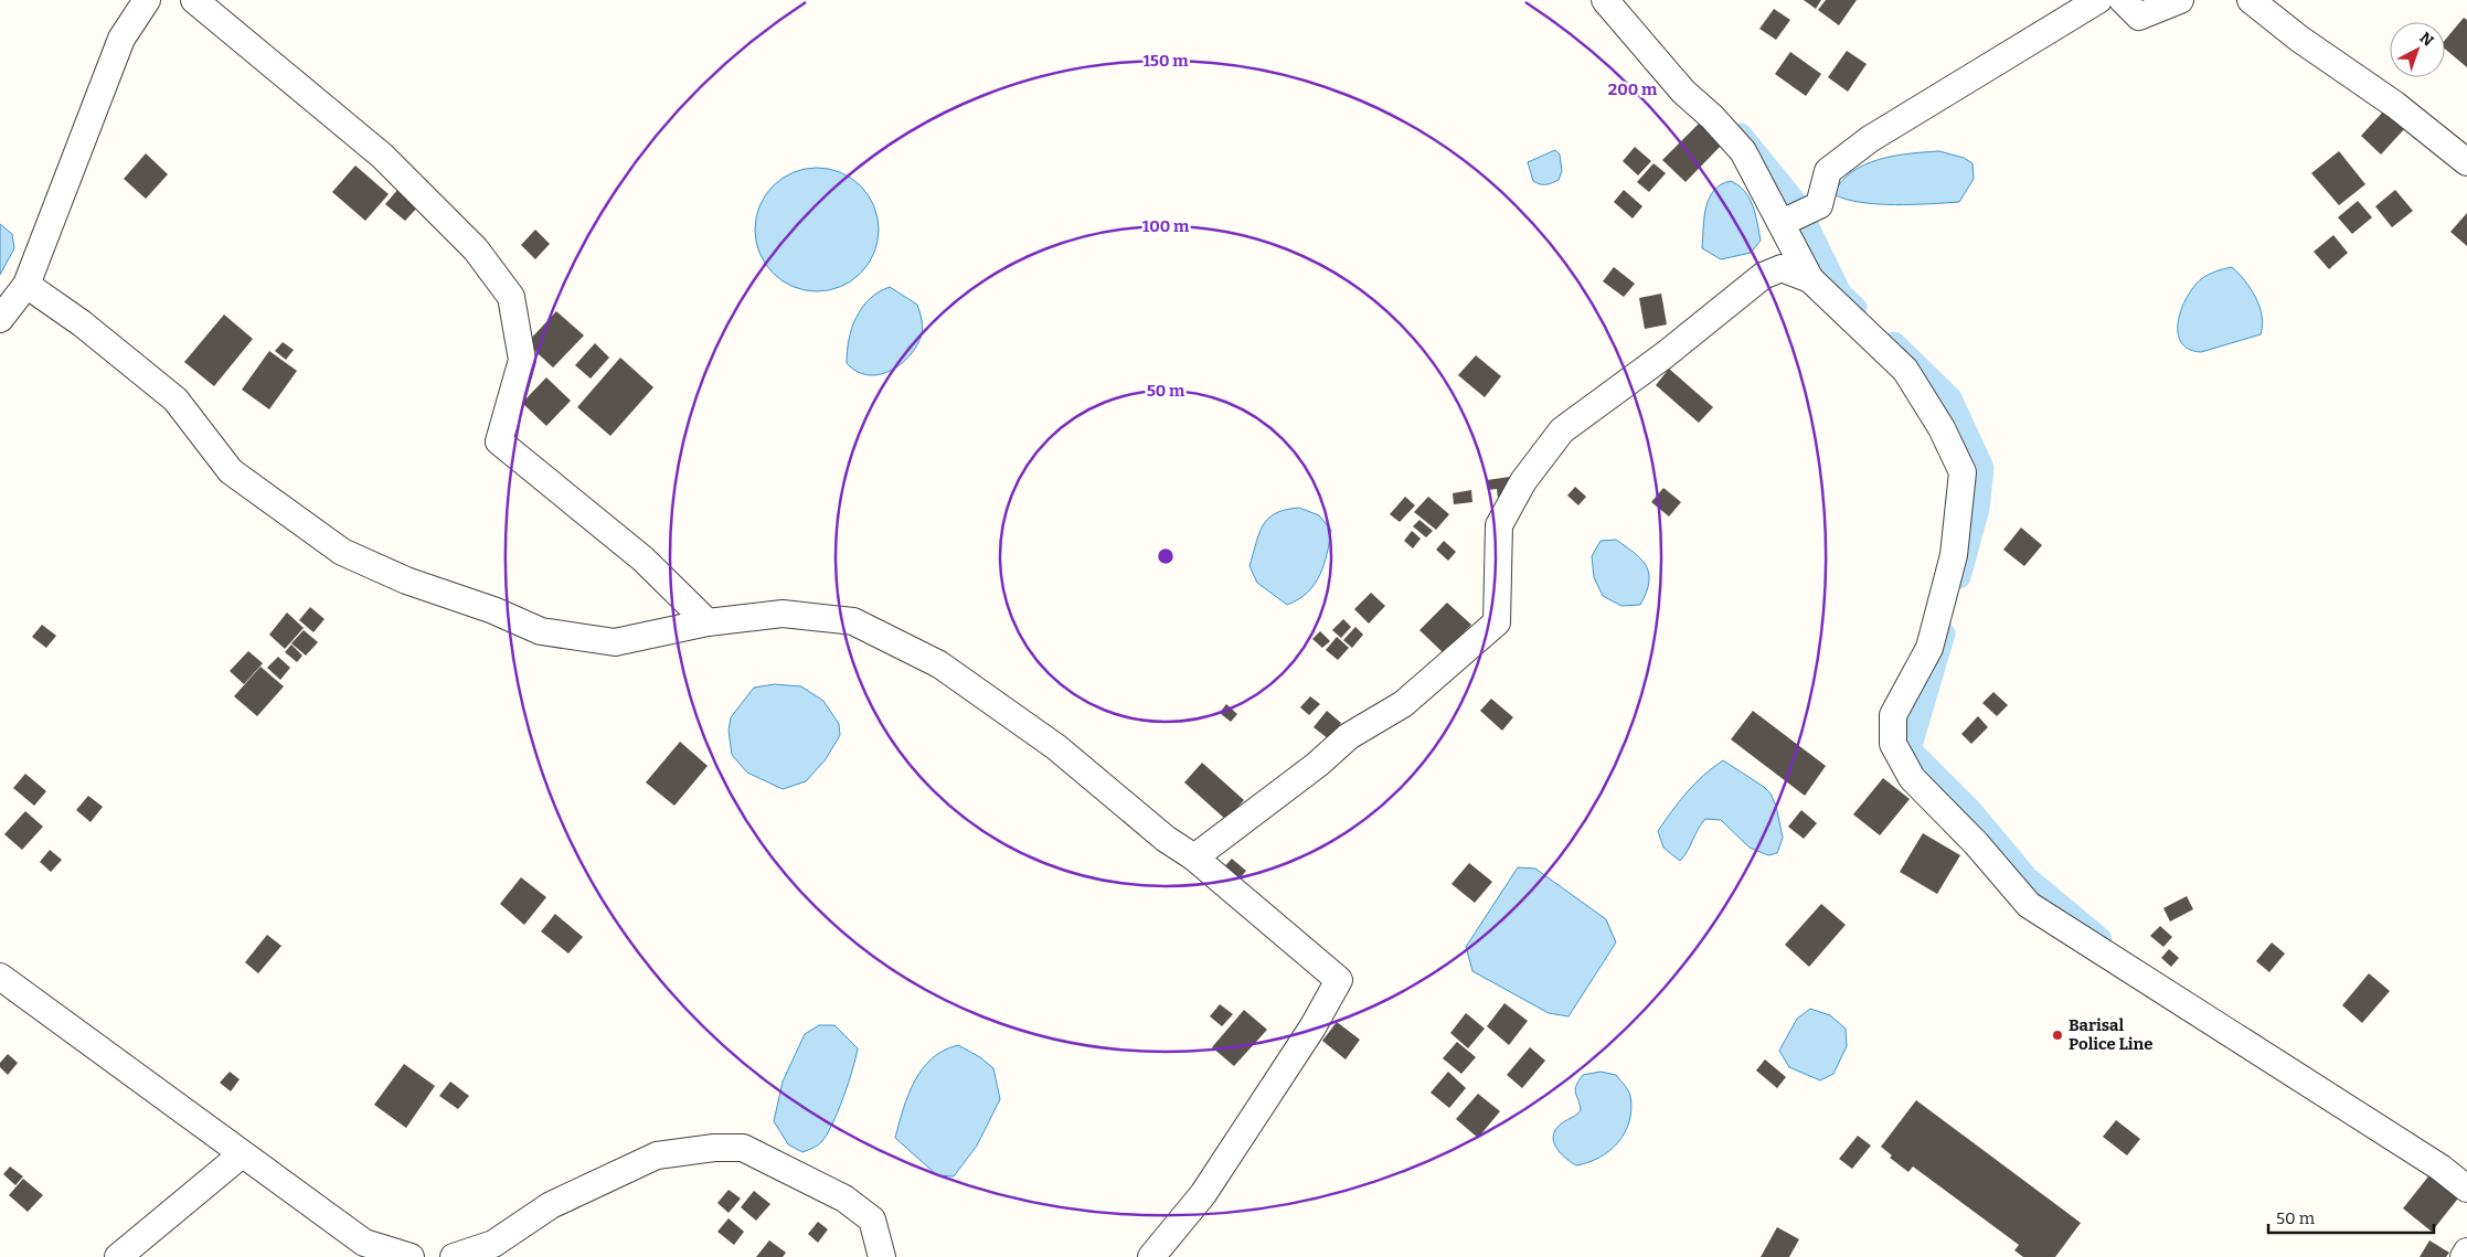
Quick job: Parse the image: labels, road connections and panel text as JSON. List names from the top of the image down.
{
  "places": ["Barisal Police Line"],
  "scale_bar": "50 m",
  "north": "top right",
  "rings": [
    "150 m",
    "200 m",
    "100 m",
    "50 m"
  ]
}
